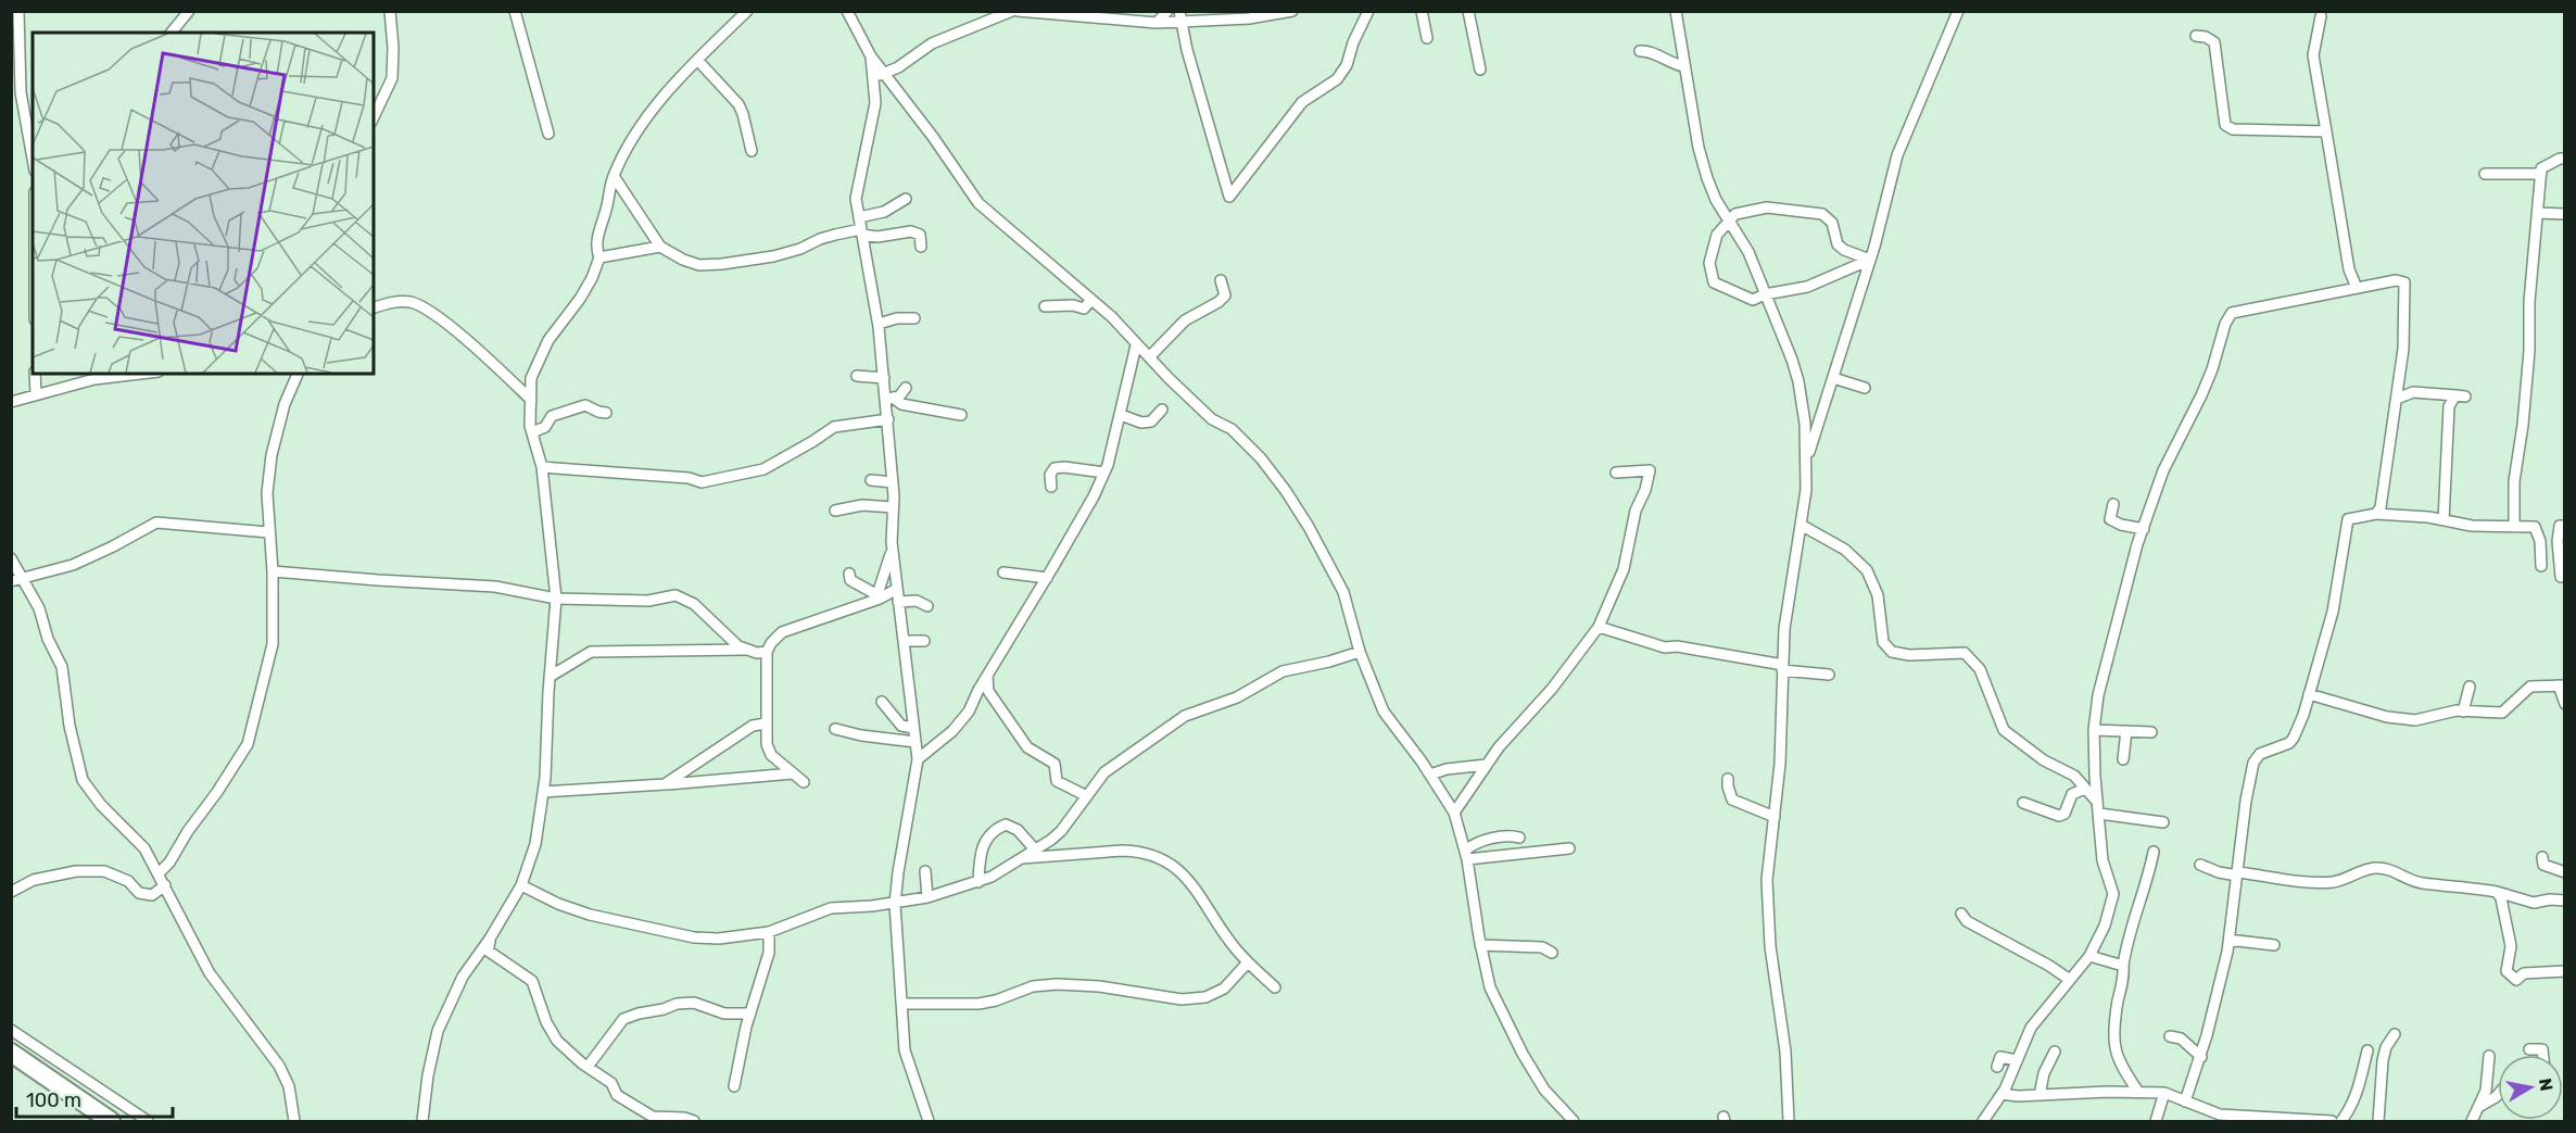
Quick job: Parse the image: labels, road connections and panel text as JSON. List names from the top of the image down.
{
  "scale_bar": "100 m",
  "north": "right"
}
